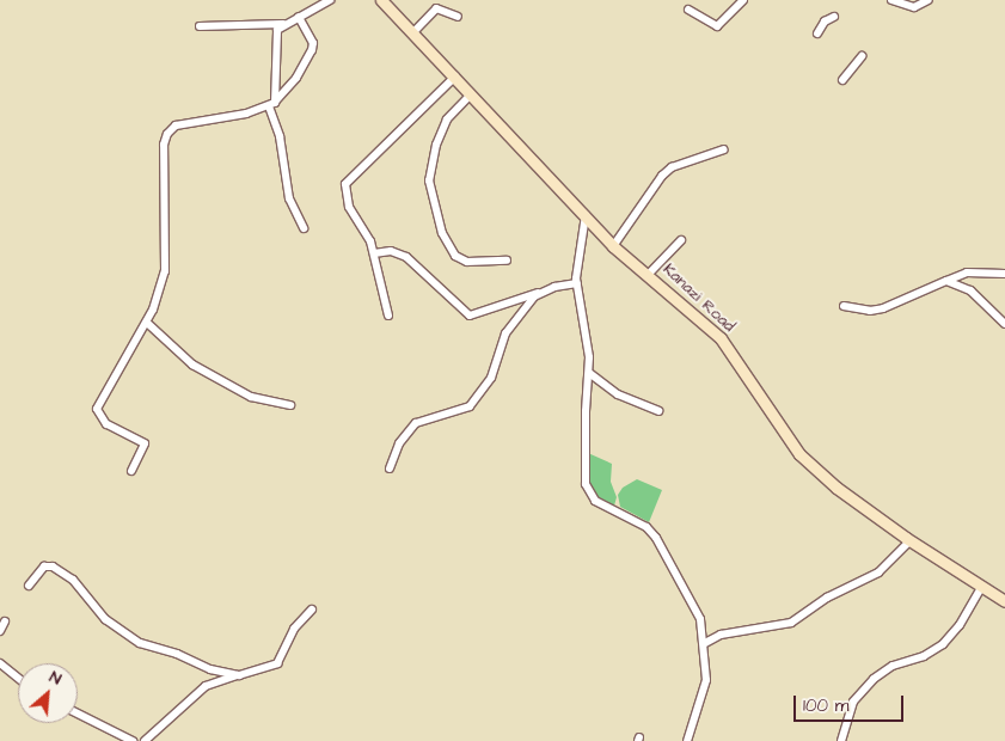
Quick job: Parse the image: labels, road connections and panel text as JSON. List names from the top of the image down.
{
  "streets": {
    "main road": ["Kanazi Road"]
  },
  "scale_bar": "100 m",
  "north": "top right"
}
